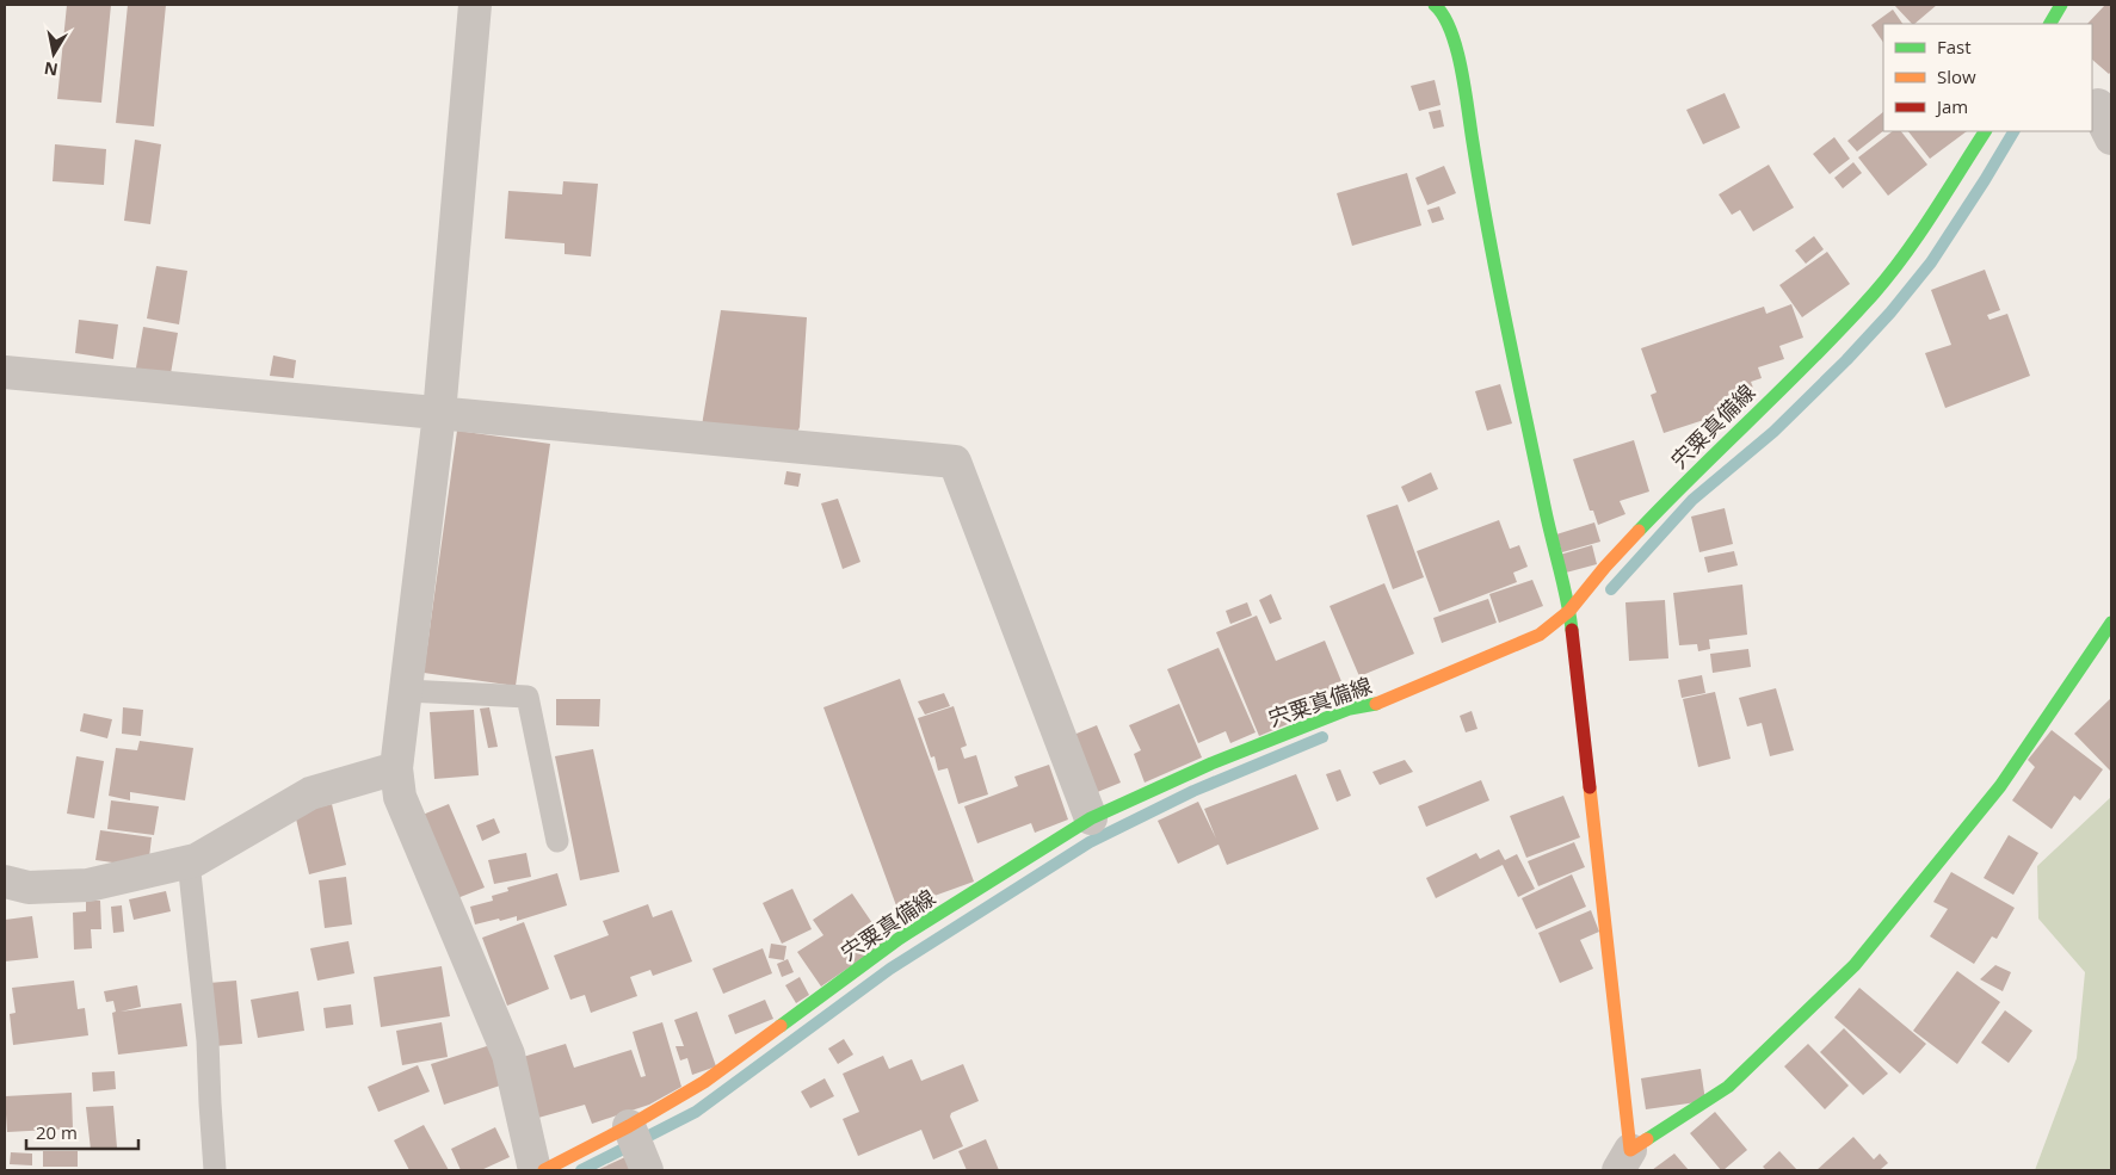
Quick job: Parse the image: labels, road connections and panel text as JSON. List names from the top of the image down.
{
  "streets": {
    "street": ["宍粟真備線"]
  },
  "legend": ["Fast", "Slow", "Jam"],
  "scale_bar": "20 m",
  "north": "bottom"
}
